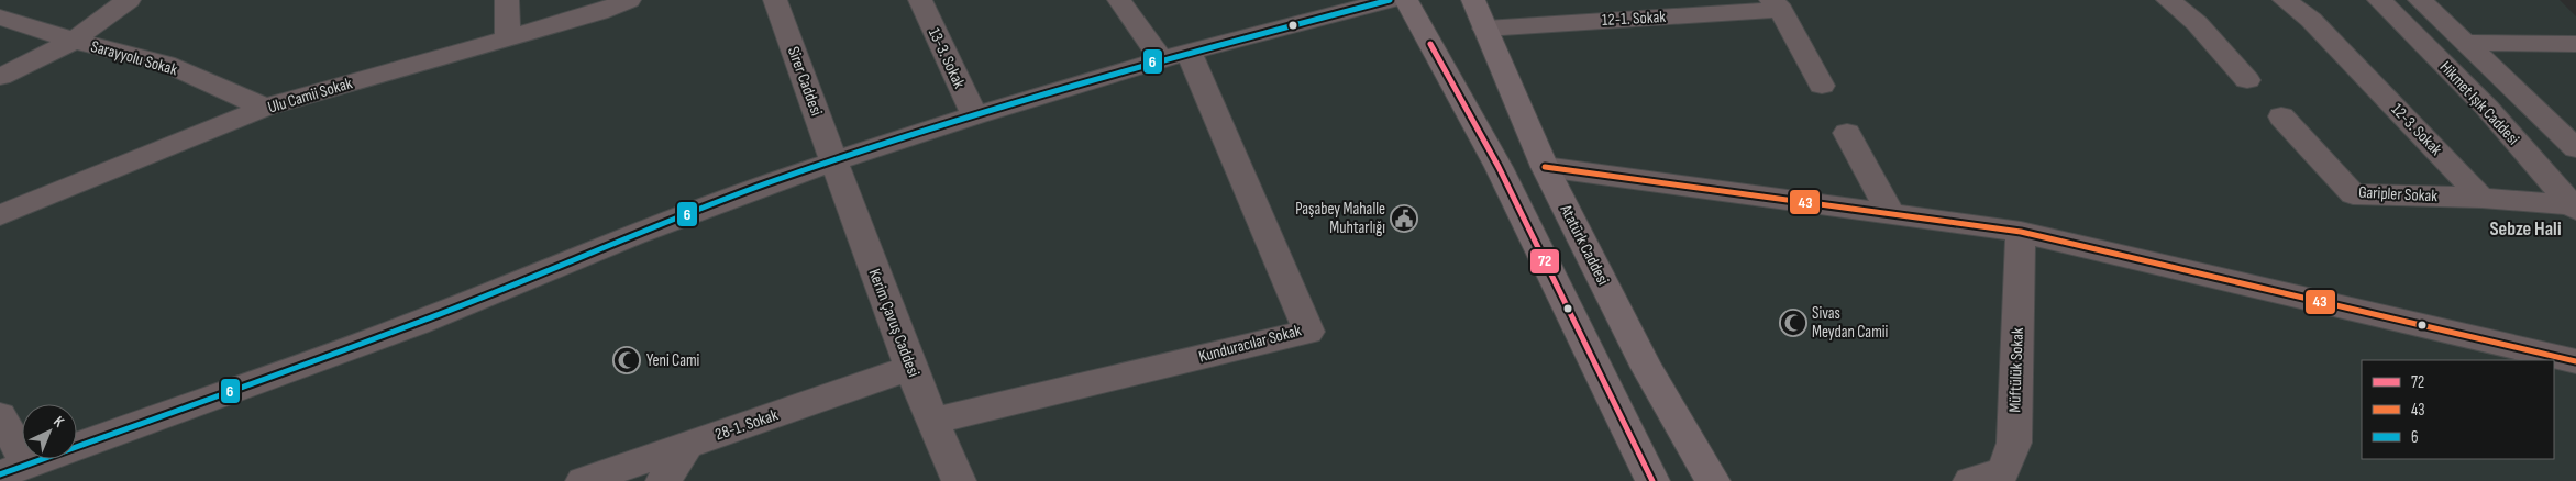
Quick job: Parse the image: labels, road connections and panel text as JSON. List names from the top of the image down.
{
  "streets": {
    "main road": ["Atatürk Caddesi"],
    "street": [
      "12-1. Sokak",
      "Sarayyolu Sokak",
      "13-3. Sokak",
      "Sirer Caddesi",
      "Ulu Camii Sokak",
      "Hikmet Işık Caddesi",
      "12-3. Sokak",
      "Garipler Sokak",
      "Kerim Çavuş Caddesi",
      "Kunduracılar Sokak",
      "Müftülük Sokak",
      "28-1. Sokak"
    ]
  },
  "crossings": [
    ["12-1. Sokak", "Atatürk Caddesi"],
    ["Sarayyolu Sokak", "Ulu Camii Sokak"],
    ["Sirer Caddesi", "Kerim Çavuş Caddesi"],
    ["12-3. Sokak", "Garipler Sokak"],
    ["Kerim Çavuş Caddesi", "Kunduracılar Sokak"],
    ["Kerim Çavuş Caddesi", "28-1. Sokak"]
  ],
  "districts": ["Sebze Hali"],
  "places": {
    "public building": ["Paşabey Mahalle Muhtarlığı"],
    "mosque": ["Sivas Meydan Camii", "Yeni Cami"]
  },
  "lines": ["transit line 6", "transit line 72", "transit line 43"],
  "legend": ["72", "43", "6"],
  "north": "top right"
}
